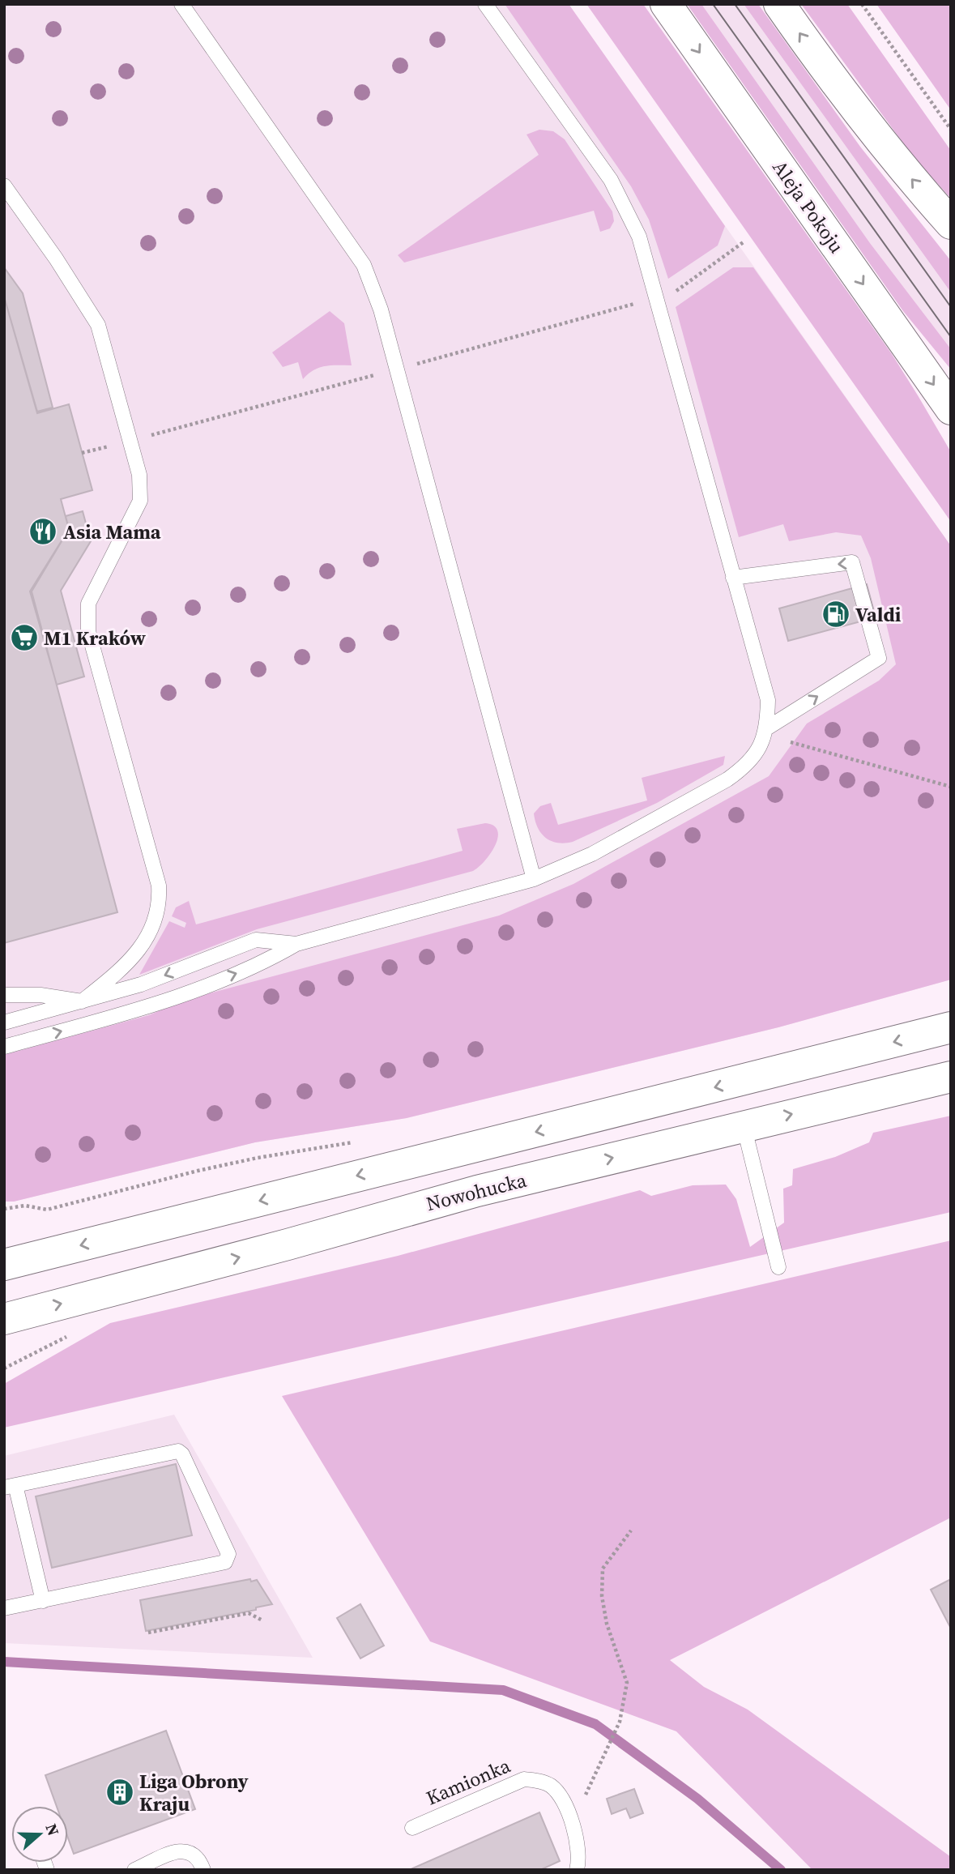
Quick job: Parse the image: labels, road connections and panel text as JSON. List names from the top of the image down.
{
  "streets": {
    "main road": ["Aleja Pokoju", "Nowohucka"],
    "lane": ["Kamionka"]
  },
  "places": {
    "restaurant": ["Asia Mama"],
    "fuel station": ["Valdi"],
    "supermarket": ["M1 Kraków"],
    "building": ["Liga Obrony Kraju"]
  },
  "north": "right"
}
